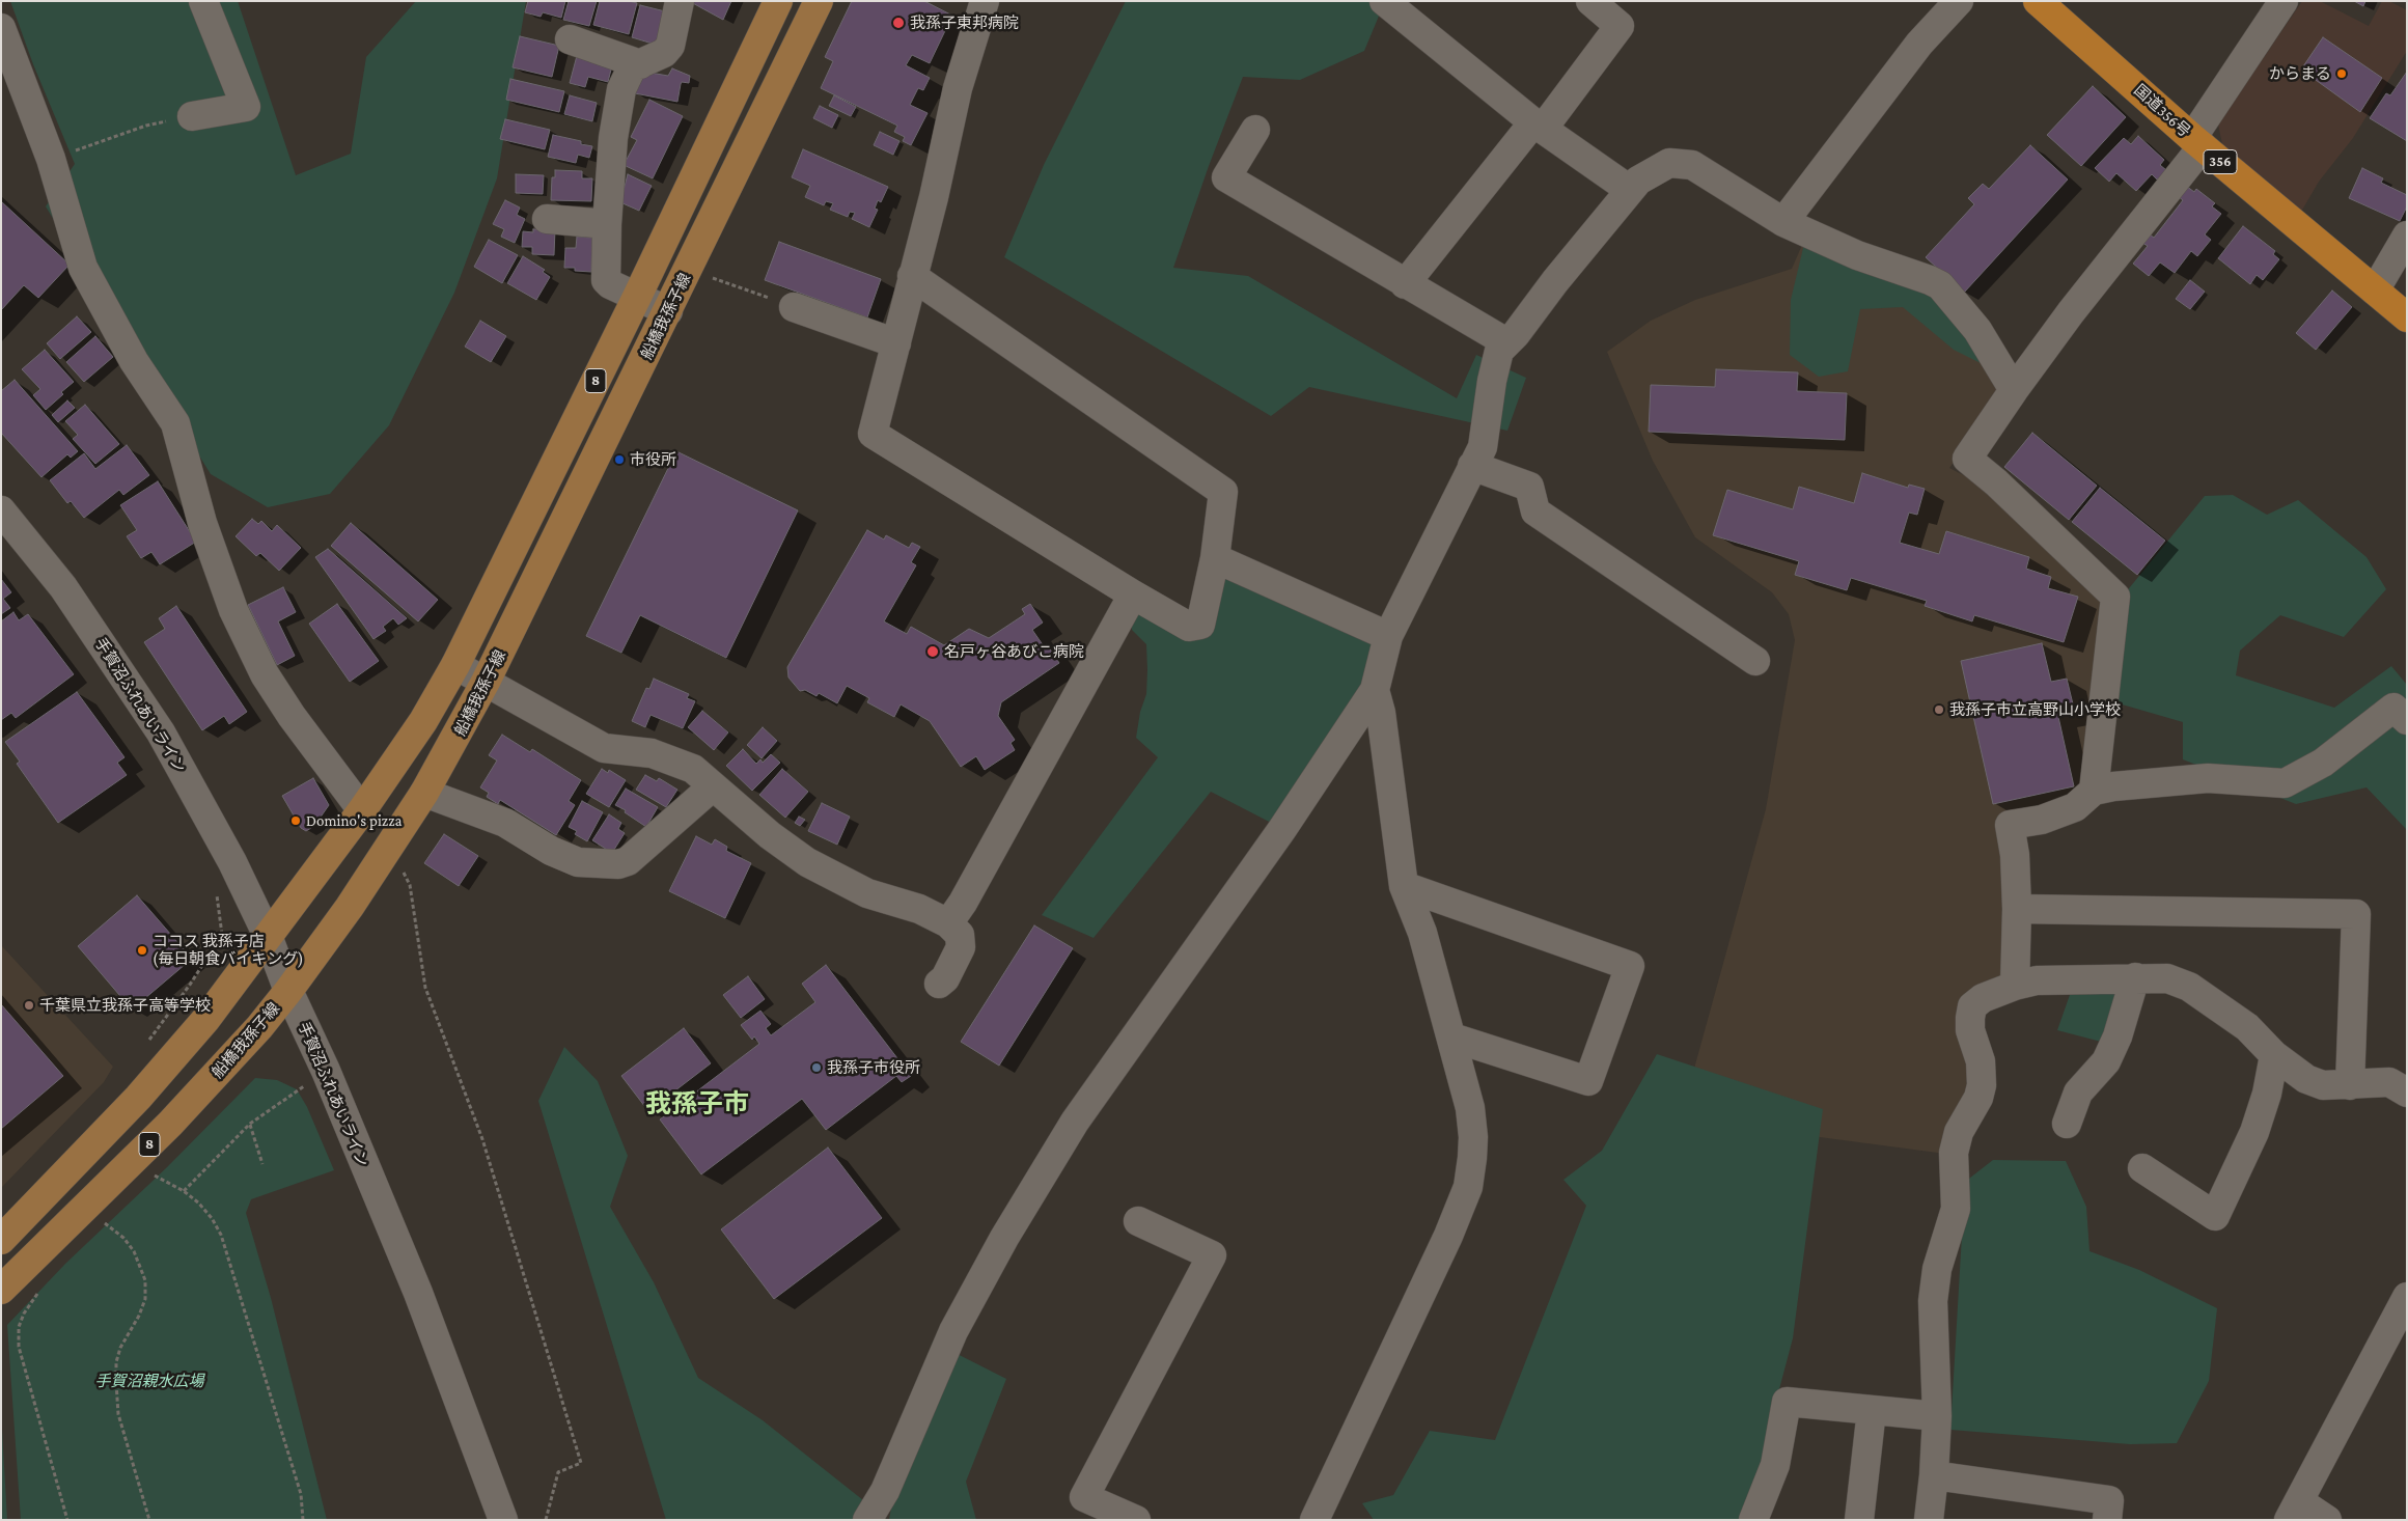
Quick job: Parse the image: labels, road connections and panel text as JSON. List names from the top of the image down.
{
  "streets": {
    "highway": ["国道356号", "356"],
    "main road": ["船橋我孫子線", "8"],
    "street": ["手賀沼ふれあいライン"]
  },
  "crossings": [
    ["船橋我孫子線", "手賀沼ふれあいライン"],
    ["8", "手賀沼ふれあいライン"]
  ],
  "districts": ["我孫子市"],
  "parks": ["手賀沼親水広場"],
  "places": [
    "我孫子東邦病院",
    "からまる",
    "市役所",
    "名戸ヶ谷あびこ病院",
    "我孫子市立高野山小学校",
    "Domino's pizza",
    "ココス 我孫子店 (毎日朝食バイキング)",
    "千葉県立我孫子高等学校",
    "我孫子市役所"
  ]
}
